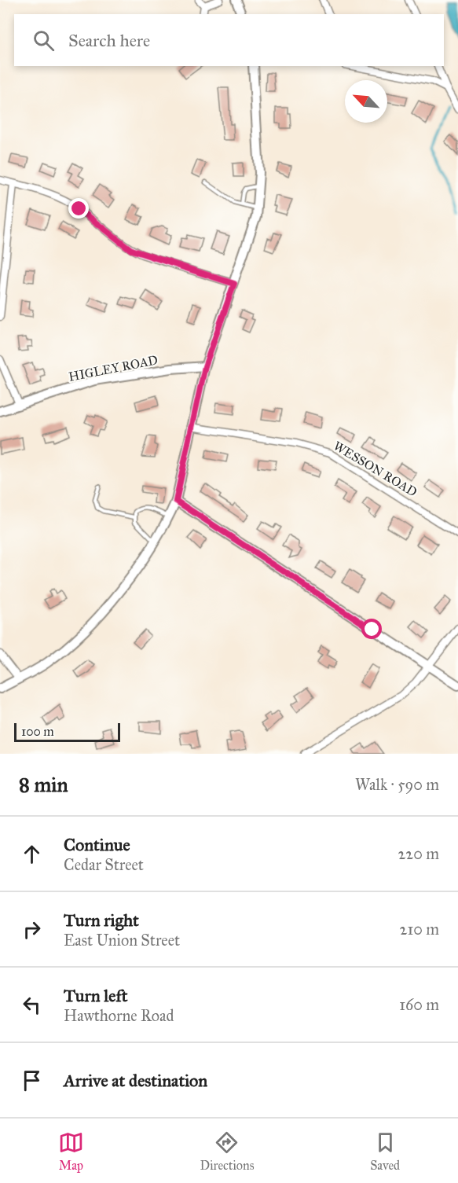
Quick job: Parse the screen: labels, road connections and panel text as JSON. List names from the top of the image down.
{
  "streets": {
    "street": ["HIGLEY ROAD", "WESSON ROAD"]
  },
  "scale_bar": "100 m",
  "north": "top left",
  "page": {
    "search": "Search here",
    "scale": "100 m",
    "heading": ["8 min", "Walk · 590 m"],
    "list": [
      ["Continue", "Cedar Street", "220 m"],
      ["Turn right", "East Union Street", "210 m"],
      ["Turn left", "Hawthorne Road", "160 m"],
      "Arrive at destination"
    ],
    "nav": ["Map", "Directions", "Saved"]
  }
}
